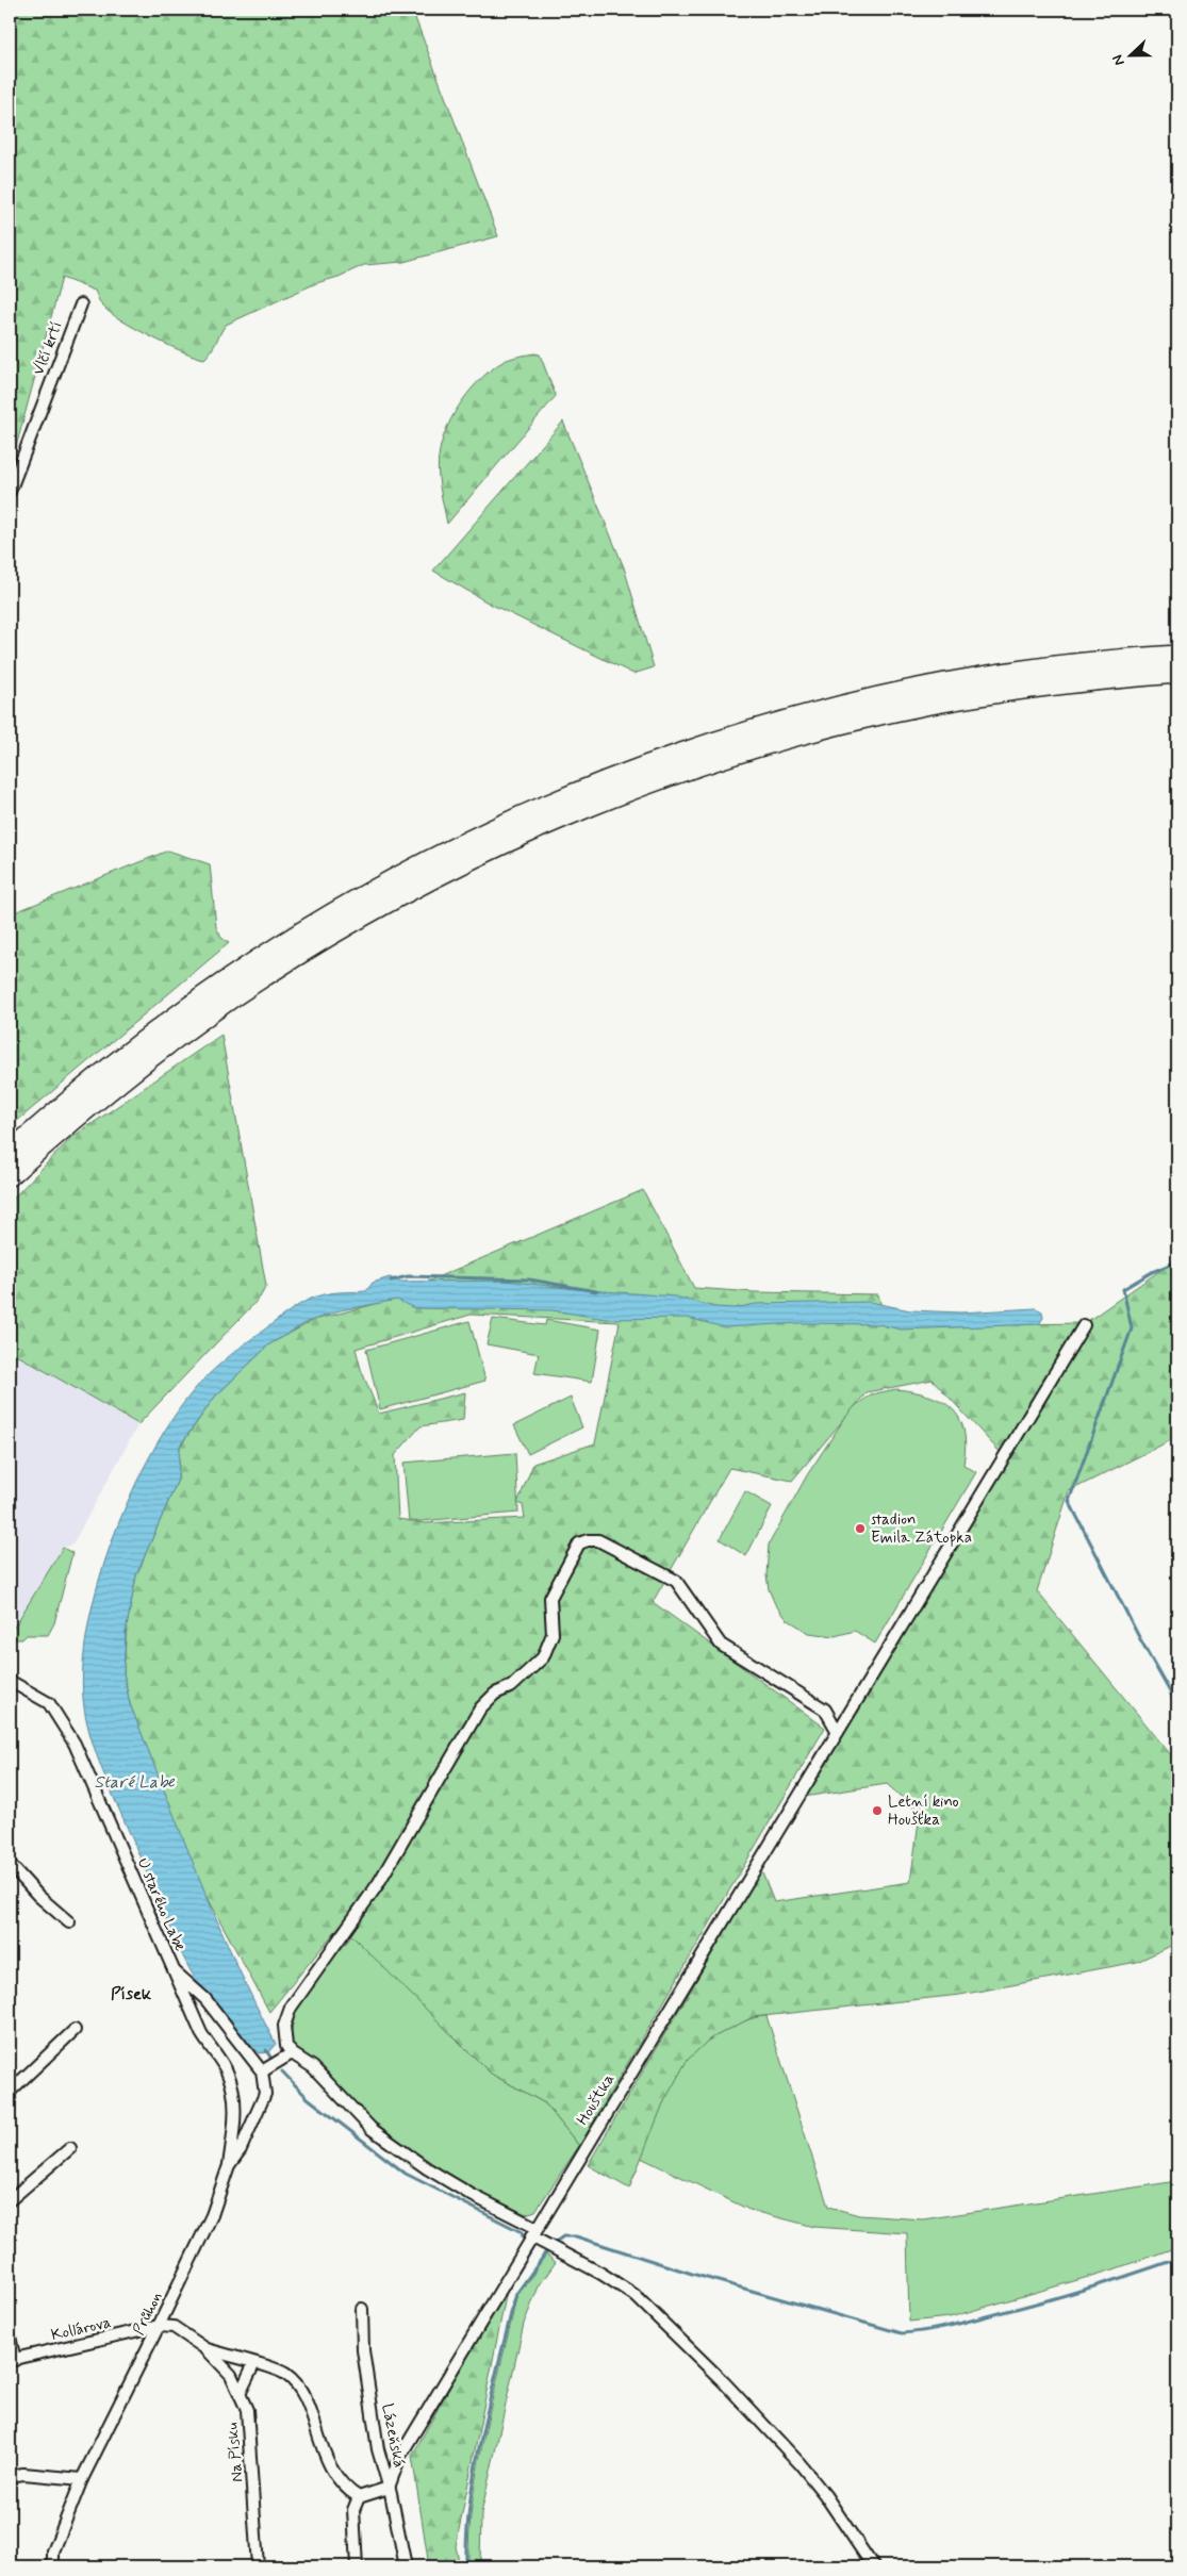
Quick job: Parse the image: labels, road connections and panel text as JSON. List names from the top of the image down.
{
  "streets": {
    "street": [
      "Vlčí krtí",
      "U starého Labe",
      "Houštka",
      "Průhon",
      "Kollárova",
      "Lázeňská",
      "Na Písku"
    ]
  },
  "crossings": [
    ["U starého Labe", "Průhon"],
    ["Houštka", "Lázeňská"],
    ["Průhon", "Kollárova"],
    ["Průhon", "Na Písku"],
    ["Kollárova", "Na Písku"]
  ],
  "districts": ["Písek"],
  "water": ["Staré Labe"],
  "places": ["stadion Emila Zátopka", "Letní kino Houšťka"],
  "north": "left"
}
